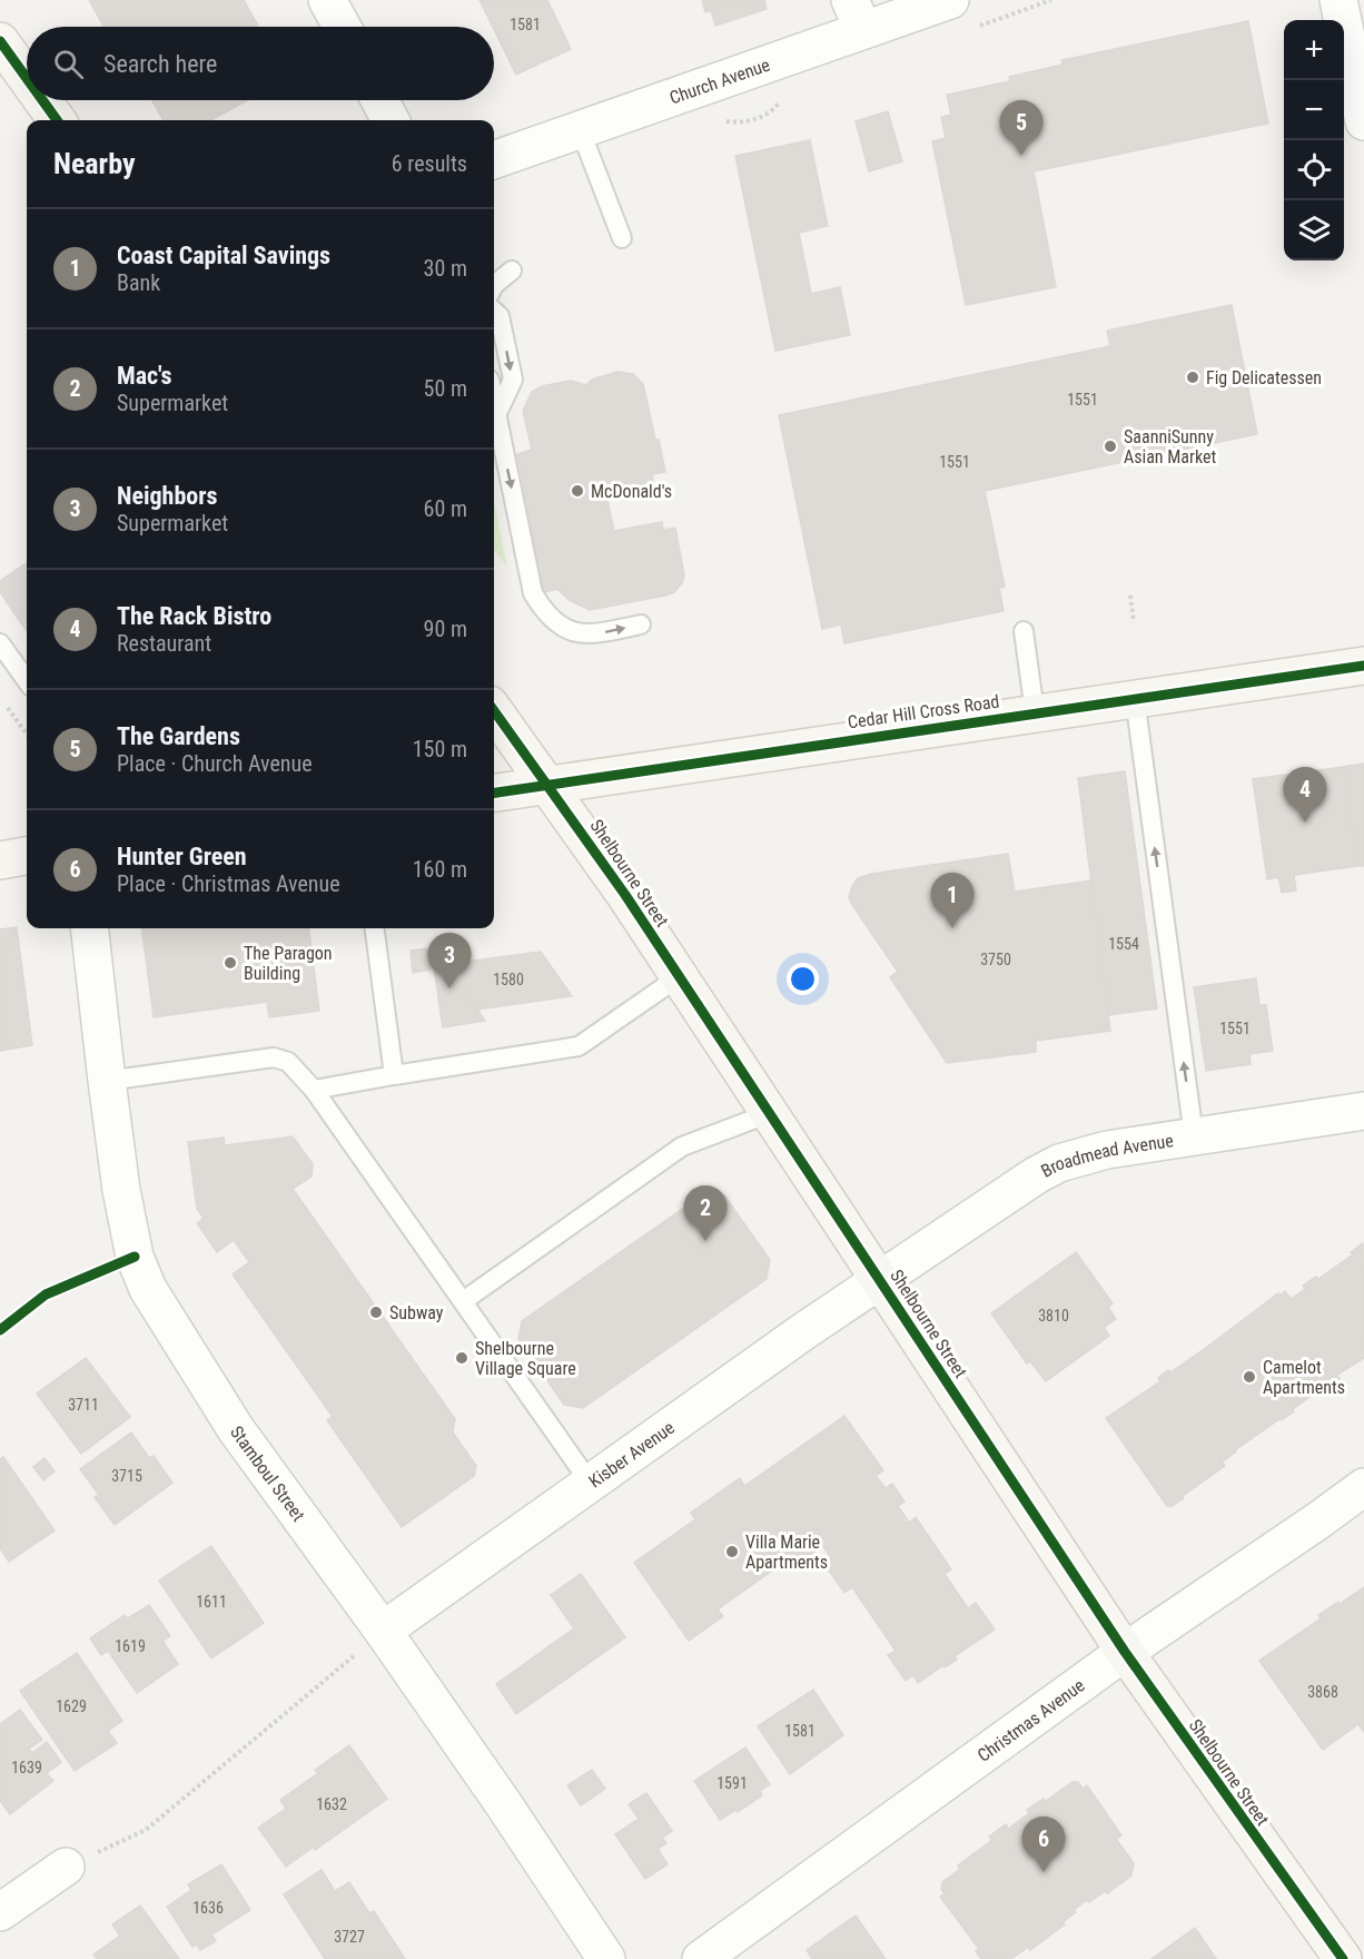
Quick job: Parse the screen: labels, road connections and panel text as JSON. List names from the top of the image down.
{
  "streets": {
    "main road": ["Cedar Hill Cross Road", "Shelbourne Street"],
    "street": [
      "Church Avenue",
      "Broadmead Avenue",
      "Kisber Avenue",
      "Stamboul Street",
      "Christmas Avenue"
    ]
  },
  "crossings": [
    ["Cedar Hill Cross Road", "Shelbourne Street"],
    ["Shelbourne Street", "Broadmead Avenue"],
    ["Shelbourne Street", "Kisber Avenue"],
    ["Shelbourne Street", "Christmas Avenue"],
    ["Broadmead Avenue", "Kisber Avenue"],
    ["Kisber Avenue", "Stamboul Street"]
  ],
  "places": [
    "Fig Delicatessen",
    "SaanniSunny Asian Market",
    "McDonald's",
    "The Paragon Building",
    "Subway",
    "Shelbourne Village Square",
    "Camelot Apartments",
    "Villa Marie Apartments"
  ],
  "house_numbers": [
    "1581",
    "1551",
    "1551",
    "1554",
    "3750",
    "1580",
    "1551",
    "3810",
    "3711",
    "3715",
    "1611",
    "1619",
    "3868",
    "1629",
    "1581",
    "1639",
    "1591",
    "1632",
    "1636",
    "3727"
  ],
  "page": {
    "map_buttons": ["+", "−"],
    "search": "Search here",
    "pins": [
      "5",
      "4",
      "1",
      "3",
      "2",
      "6"
    ],
    "heading": ["Nearby", "6 results"],
    "list": [
      {
        "mark": "1",
        "name": "Coast Capital Savings",
        "note": "Bank",
        "value": "30 m"
      },
      {
        "mark": "2",
        "name": "Mac's",
        "note": "Supermarket",
        "value": "50 m"
      },
      {
        "mark": "3",
        "name": "Neighbors",
        "note": "Supermarket",
        "value": "60 m"
      },
      {
        "mark": "4",
        "name": "The Rack Bistro",
        "note": "Restaurant",
        "value": "90 m"
      },
      {
        "mark": "5",
        "name": "The Gardens",
        "note": "Place · Church Avenue",
        "value": "150 m"
      },
      {
        "mark": "6",
        "name": "Hunter Green",
        "note": "Place · Christmas Avenue",
        "value": "160 m"
      }
    ]
  }
}
